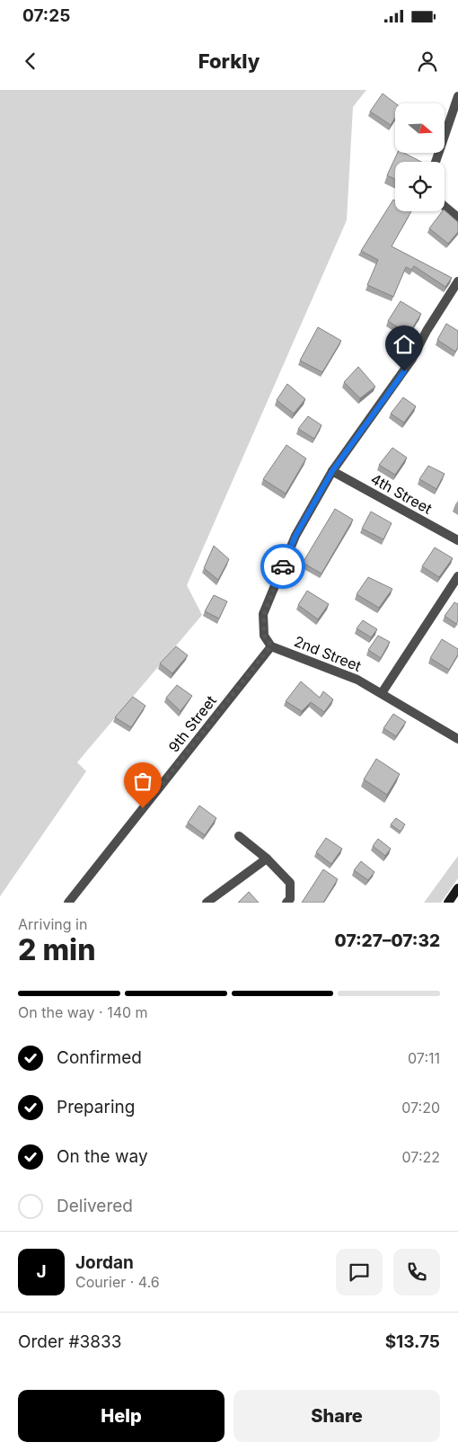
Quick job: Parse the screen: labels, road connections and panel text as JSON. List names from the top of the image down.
{
  "streets": {
    "street": ["4th Street", "2nd Street", "9th Street"]
  },
  "crossings": [
    ["4th Street", "2nd Street"],
    ["2nd Street", "9th Street"]
  ],
  "north": "right",
  "page": {
    "status": "07:25",
    "header": "Forkly",
    "heading": ["2 min", "Arriving in", "07:27–07:32"],
    "panel": [
      "Jordan",
      "Courier · 4.6",
      "Order #3833",
      "$13.75"
    ],
    "bar": "On the way · 140 m",
    "list": [
      ["Confirmed", "07:11"],
      ["Preparing", "07:20"],
      ["On the way", "07:22"],
      "Delivered"
    ],
    "round": "J",
    "buttons": ["Help", "Share"]
  }
}
